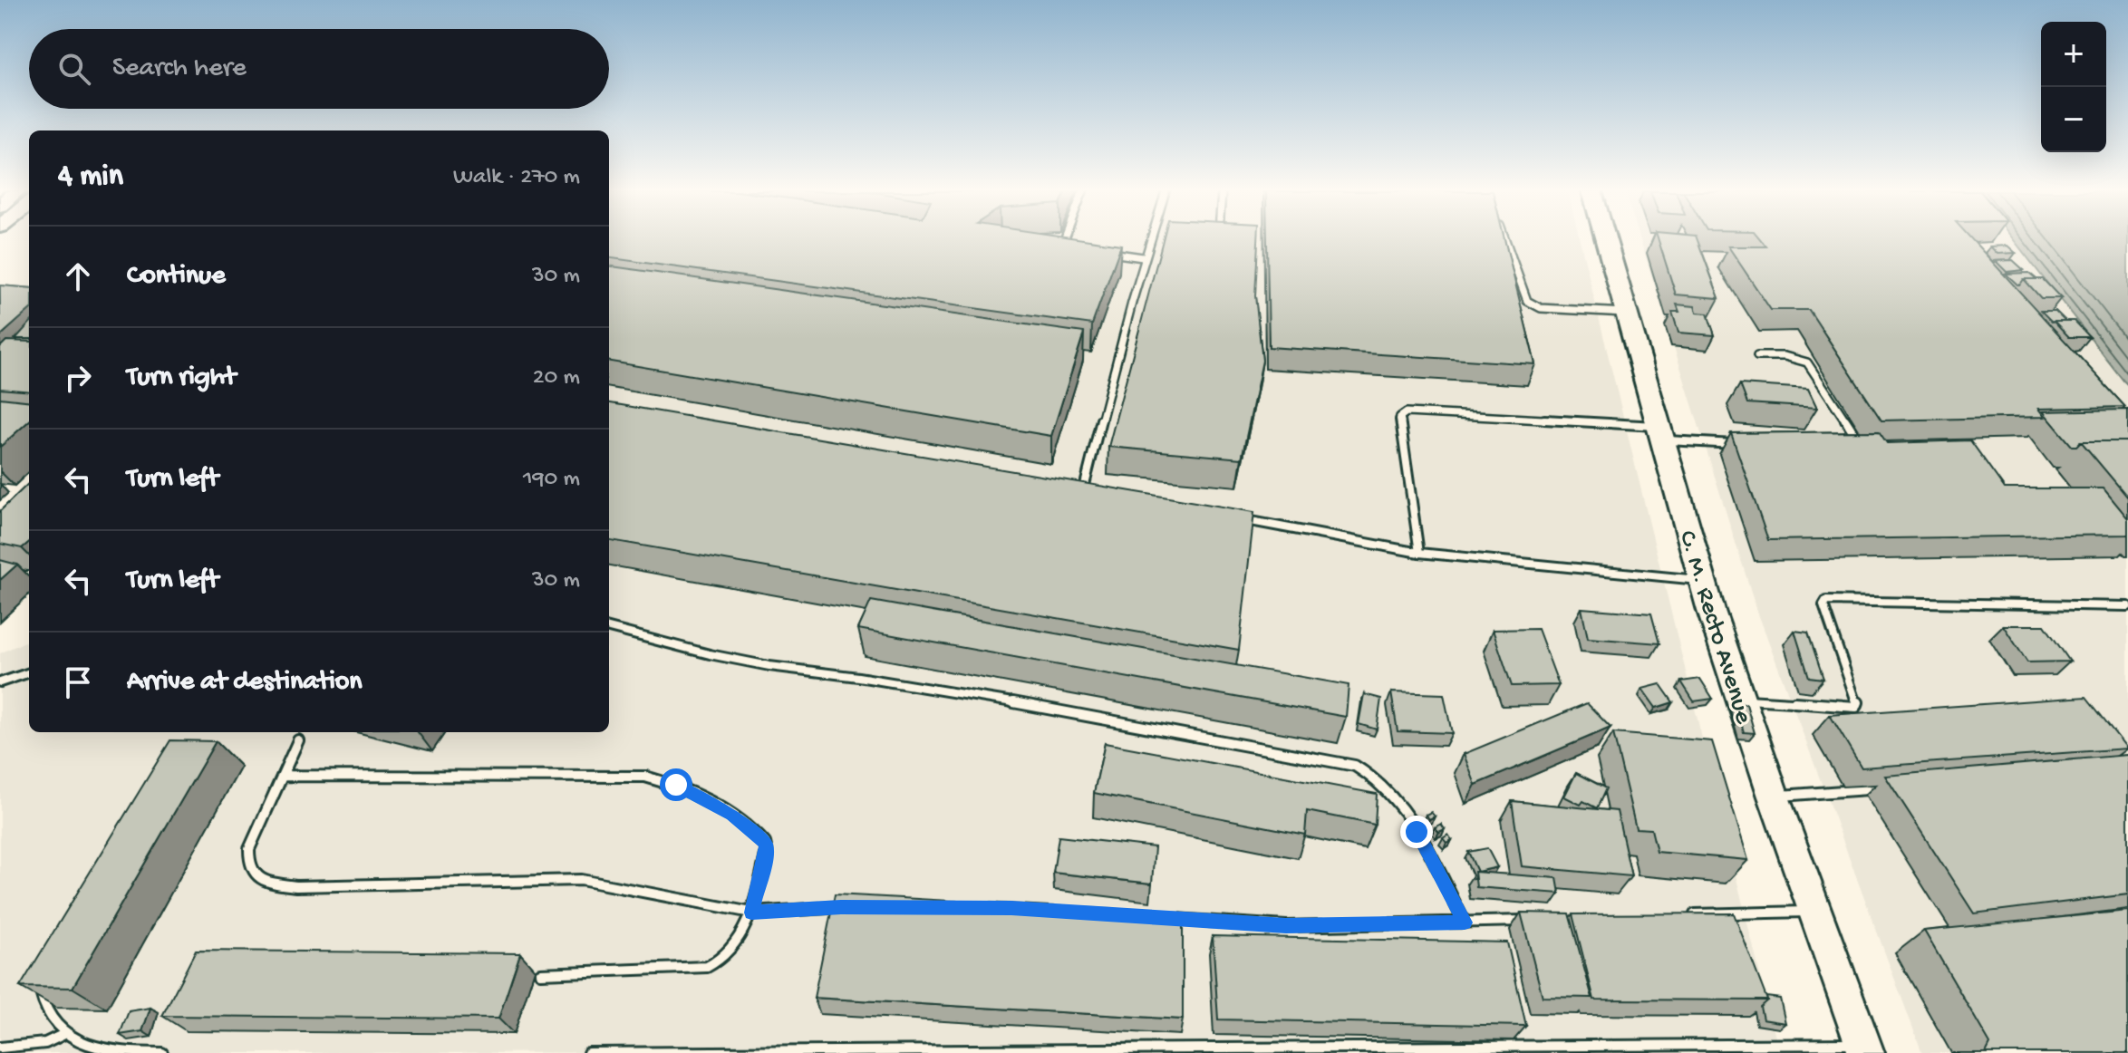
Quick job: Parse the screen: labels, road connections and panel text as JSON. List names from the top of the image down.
{
  "streets": {
    "highway": ["C. M. Recto Avenue"]
  },
  "page": {
    "map_buttons": ["+", "−"],
    "search": "Search here",
    "heading": ["4 min", "Walk · 270 m"],
    "list": [
      ["Continue", "30 m"],
      ["Turn right", "20 m"],
      ["Turn left", "190 m"],
      ["Turn left", "30 m"],
      "Arrive at destination"
    ]
  }
}
